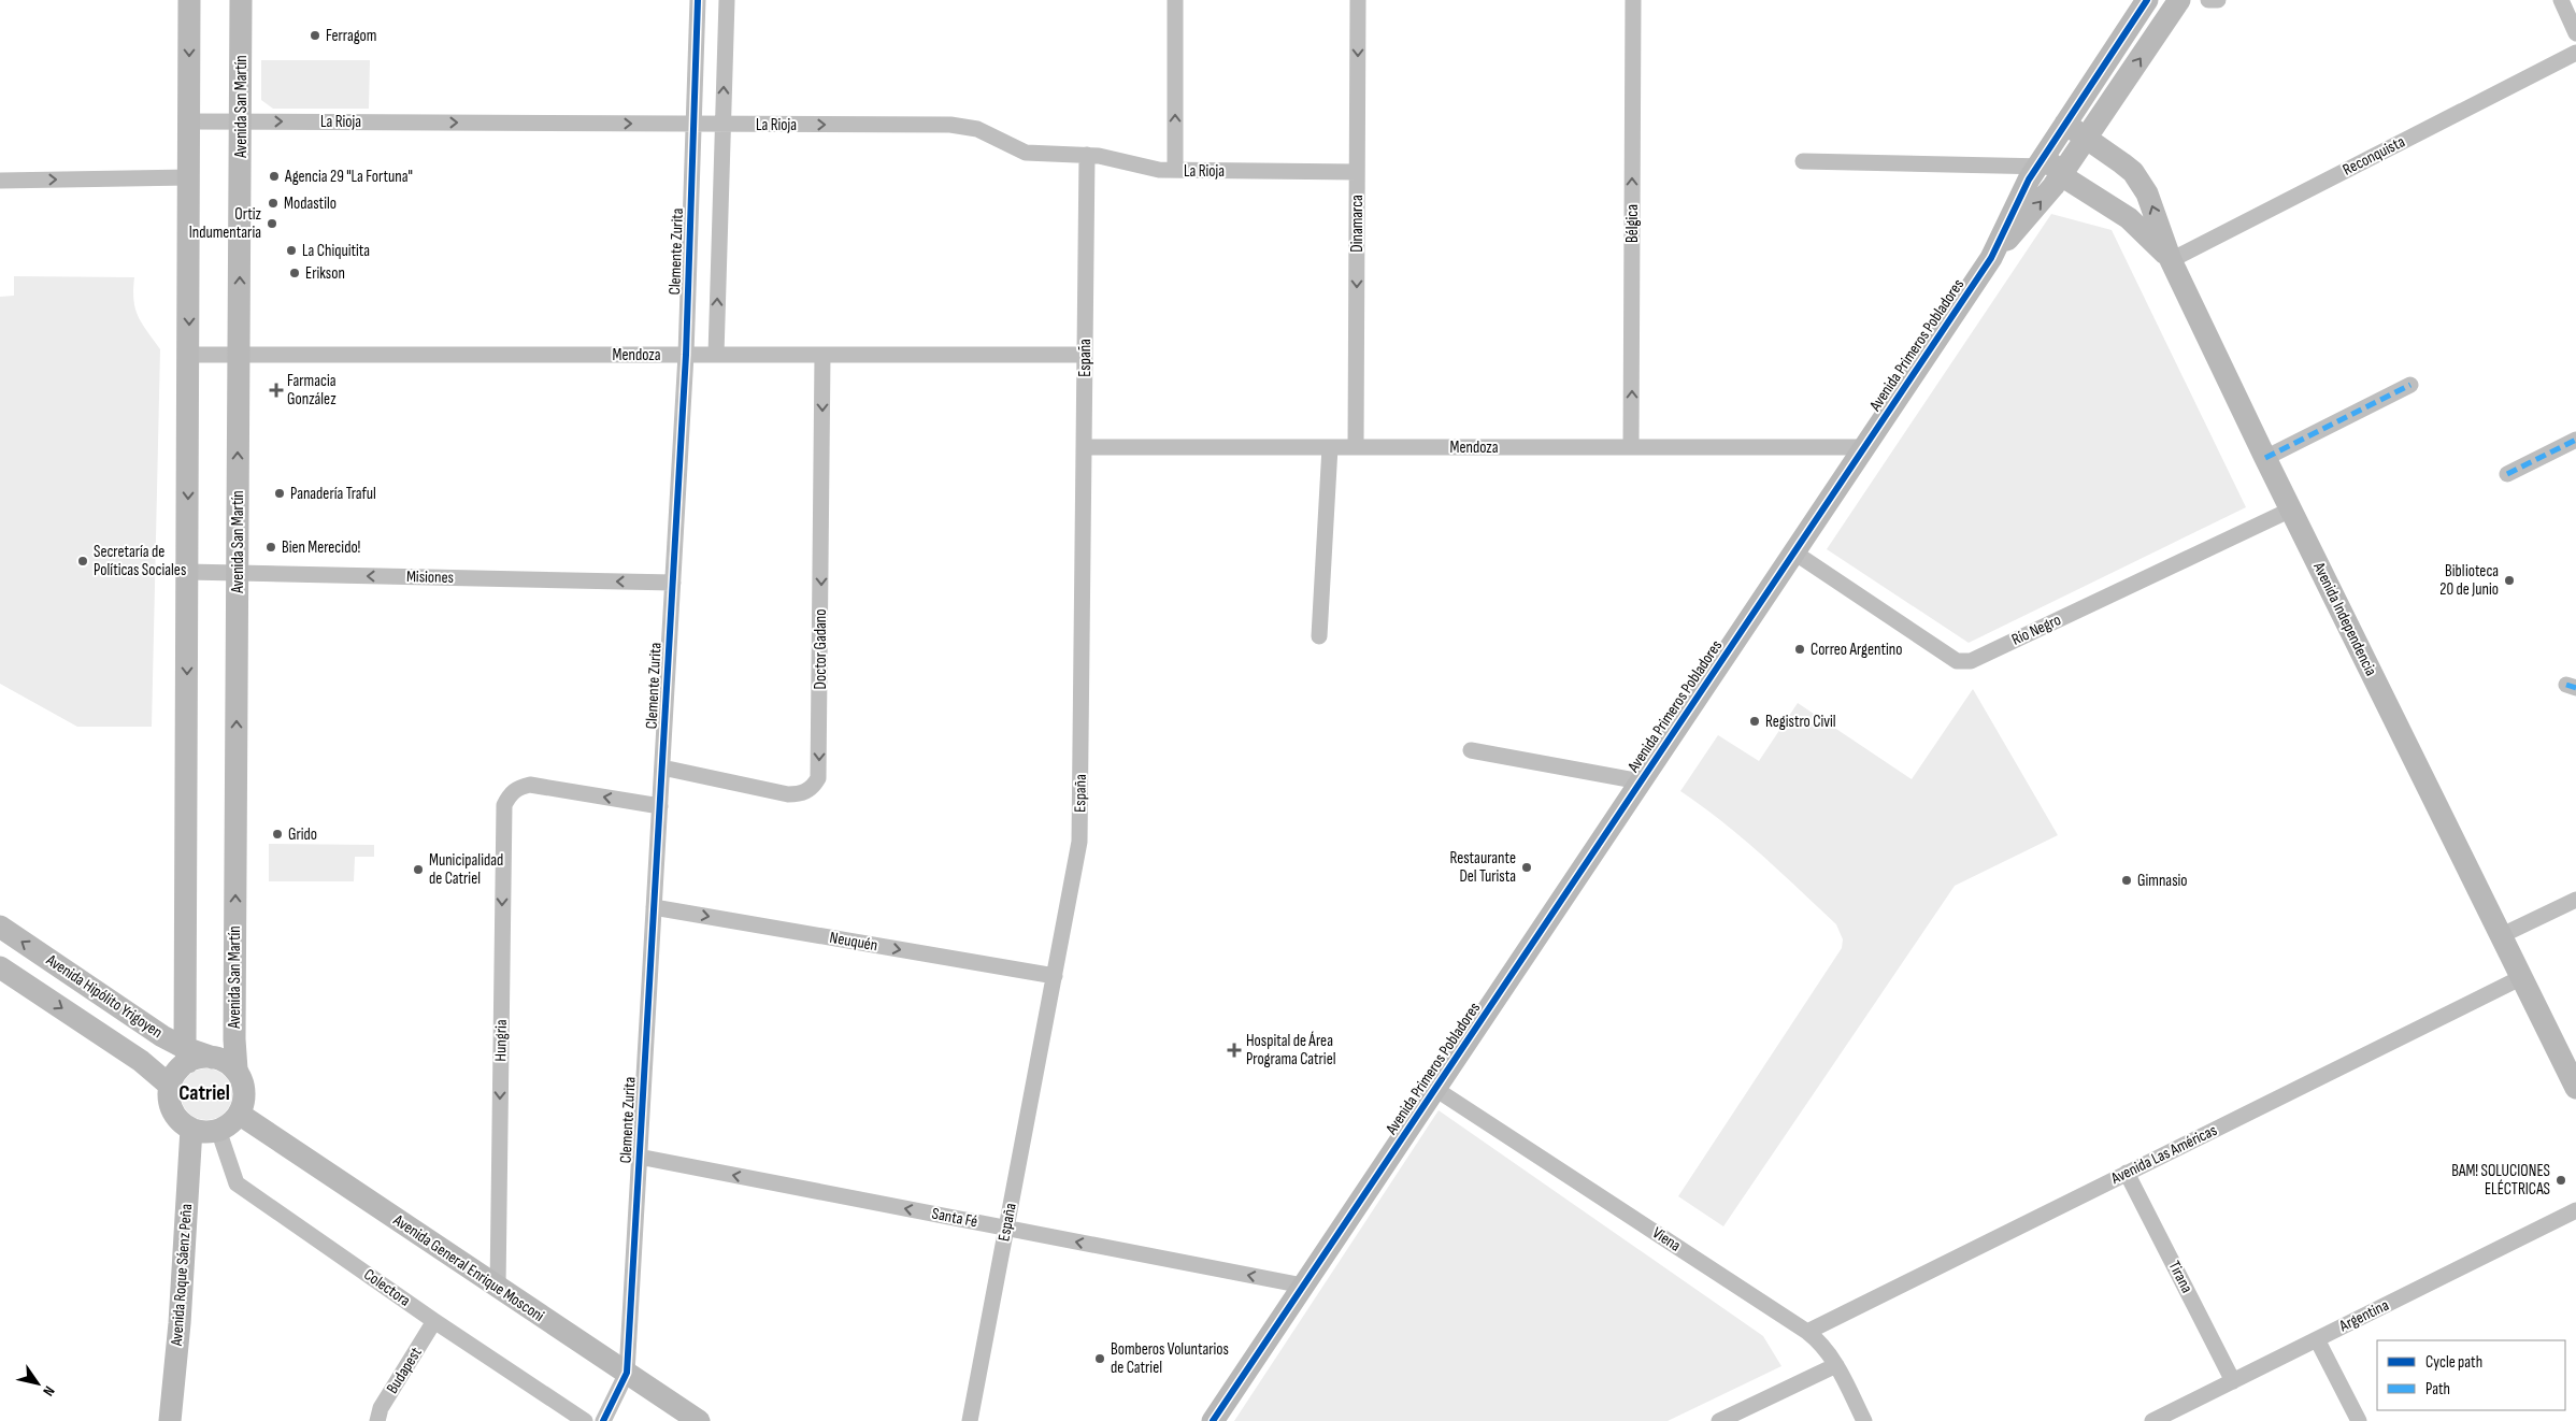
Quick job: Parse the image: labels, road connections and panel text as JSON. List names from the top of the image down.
{
  "streets": {
    "street": [
      "Avenida San Martín",
      "La Rioja",
      "Reconquista",
      "Dinamarca",
      "Bélgica",
      "Clemente Zurita",
      "Avenida Primeros Pobladores",
      "Mendoza",
      "España",
      "Misiones",
      "Avenida Independencia",
      "Río Negro",
      "Doctor Gadano",
      "Neuquén",
      "Avenida Hipólito Yrigoyen",
      "Hungria",
      "Avenida Las Américas",
      "Santa Fé",
      "Viena",
      "Avenida General Enrique Mosconi",
      "Avenida Roque Sáenz Peña",
      "Tirana",
      "Colectora",
      "Argentina",
      "Budapest"
    ]
  },
  "crossings": [
    ["Avenida San Martín", "La Rioja"],
    ["Avenida San Martín", "Mendoza"],
    ["Avenida San Martín", "Misiones"],
    ["Avenida San Martín", "Avenida Hipólito Yrigoyen"],
    ["Avenida San Martín", "Avenida General Enrique Mosconi"],
    ["Avenida San Martín", "Avenida Roque Sáenz Peña"],
    ["Avenida San Martín", "Colectora"],
    ["La Rioja", "Dinamarca"],
    ["La Rioja", "Clemente Zurita"],
    ["La Rioja", "España"],
    ["Reconquista", "Avenida Independencia"],
    ["Dinamarca", "Mendoza"],
    ["Bélgica", "Mendoza"],
    ["Clemente Zurita", "Mendoza"],
    ["Clemente Zurita", "Misiones"],
    ["Clemente Zurita", "Doctor Gadano"],
    ["Clemente Zurita", "Neuquén"],
    ["Clemente Zurita", "Hungria"],
    ["Clemente Zurita", "Santa Fé"],
    ["Clemente Zurita", "Avenida General Enrique Mosconi"],
    ["Avenida Primeros Pobladores", "Mendoza"],
    ["Avenida Primeros Pobladores", "Avenida Independencia"],
    ["Avenida Primeros Pobladores", "Río Negro"],
    ["Avenida Primeros Pobladores", "Santa Fé"],
    ["Avenida Primeros Pobladores", "Viena"],
    ["Mendoza", "España"],
    ["Mendoza", "Doctor Gadano"],
    ["España", "Neuquén"],
    ["España", "Santa Fé"],
    ["Avenida Independencia", "Río Negro"],
    ["Avenida Independencia", "Avenida Las Américas"],
    ["Avenida Hipólito Yrigoyen", "Avenida General Enrique Mosconi"],
    ["Avenida Hipólito Yrigoyen", "Avenida Roque Sáenz Peña"],
    ["Avenida Hipólito Yrigoyen", "Colectora"],
    ["Hungria", "Avenida General Enrique Mosconi"],
    ["Avenida Las Américas", "Viena"],
    ["Avenida Las Américas", "Tirana"],
    ["Avenida General Enrique Mosconi", "Avenida Roque Sáenz Peña"],
    ["Avenida General Enrique Mosconi", "Colectora"],
    ["Avenida Roque Sáenz Peña", "Colectora"],
    ["Tirana", "Argentina"],
    ["Colectora", "Budapest"]
  ],
  "one_way": [
    "La Rioja",
    "Dinamarca",
    "Bélgica",
    "Misiones",
    "Neuquén",
    "Santa Fé"
  ],
  "districts": ["Catriel"],
  "places": {
    "other": [
      "Ferragom",
      "Agencia 29 \"La Fortuna\"",
      "Modastilo",
      "Ortiz Indumentaria",
      "La Chiquitita",
      "Erikson",
      "Panadería Traful",
      "Bien Merecido!",
      "Secretaría de Políticas Sociales",
      "Biblioteca 20 de Junio",
      "Correo Argentino",
      "Registro Civil",
      "Grido",
      "Restaurante Del Turista",
      "Municipalidad de Catriel",
      "Gimnasio",
      "BAM! SOLUCIONES ELÉCTRICAS",
      "Bomberos Voluntarios de Catriel"
    ],
    "health": ["Farmacia González", "Hospital de Área Programa Catriel"]
  },
  "legend": ["Cycle path", "Path"],
  "north": "bottom right"
}
